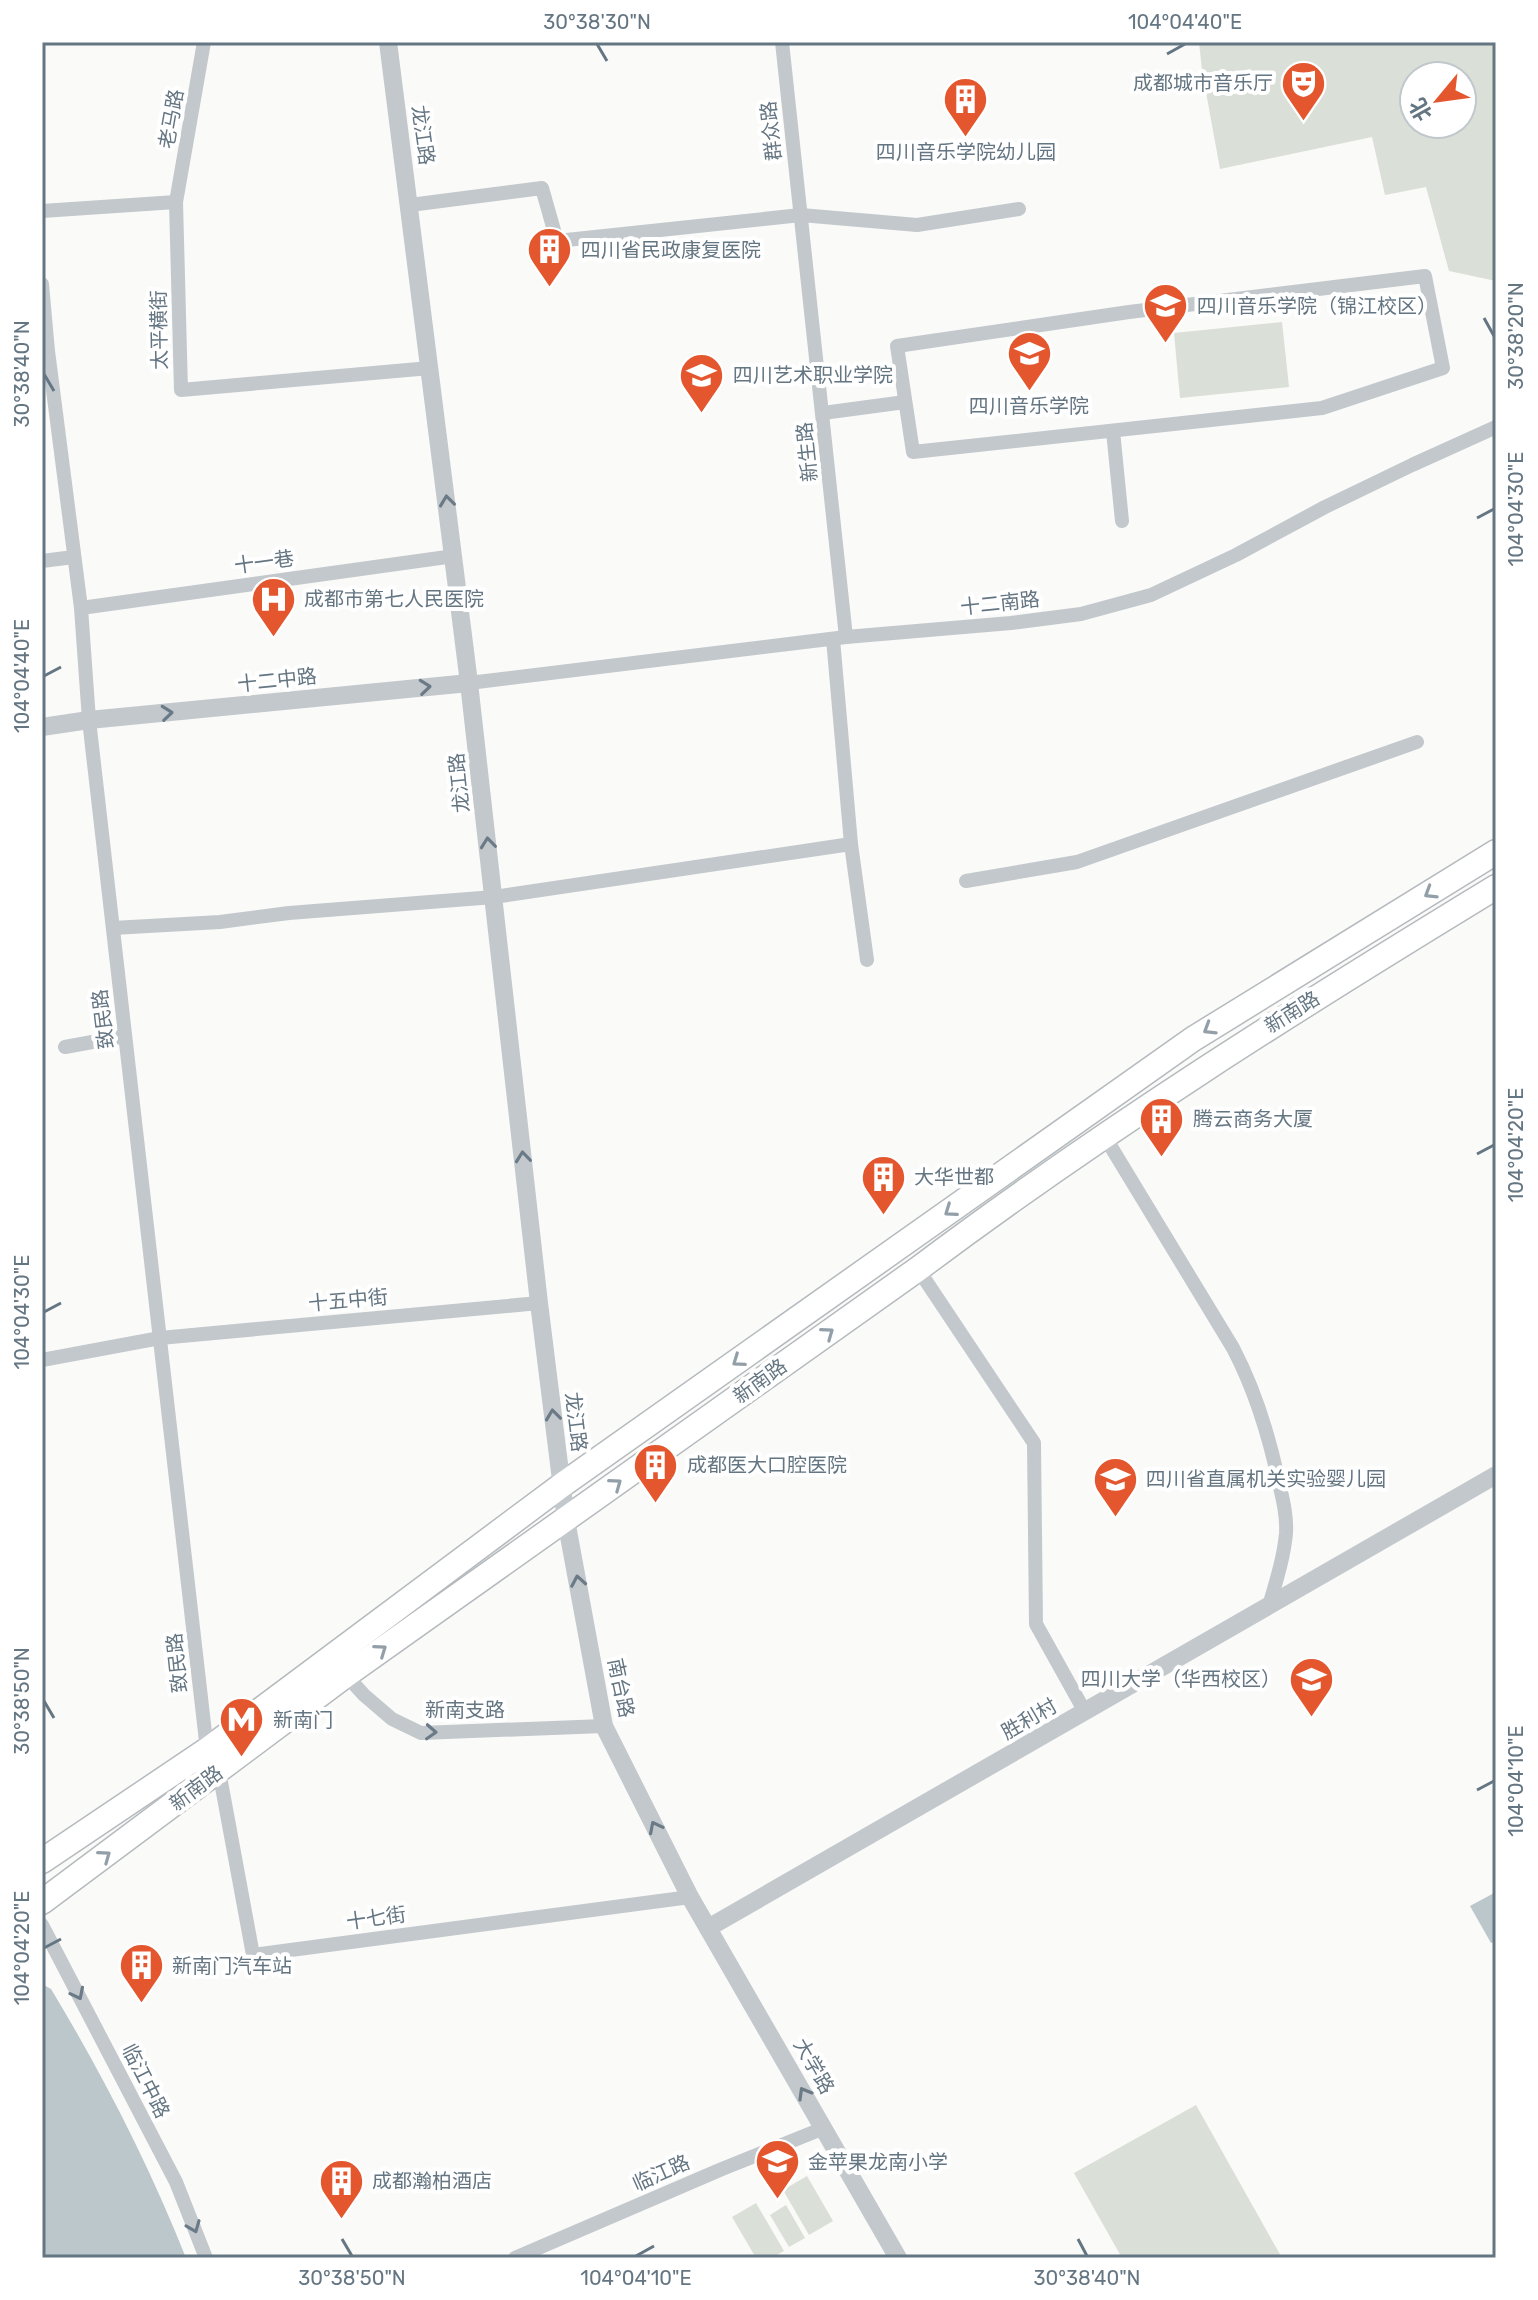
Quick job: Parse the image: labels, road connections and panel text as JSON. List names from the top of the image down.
{
  "streets": {
    "main road": ["新南路"],
    "street": [
      "老马路",
      "群众路",
      "龙江路",
      "太平横街",
      "新生路",
      "十一巷",
      "十二南路",
      "十二中路",
      "致民路",
      "十五中街",
      "南台路",
      "新南支路",
      "胜利村",
      "十七街",
      "大学路",
      "临江中路",
      "临江路"
    ]
  },
  "crossings": [
    ["老马路", "太平横街"],
    ["群众路", "新生路"],
    ["龙江路", "太平横街"],
    ["龙江路", "十一巷"],
    ["龙江路", "十二南路"],
    ["龙江路", "十二中路"],
    ["龙江路", "新南路"],
    ["龙江路", "十五中街"],
    ["龙江路", "南台路"],
    ["新生路", "十二南路"],
    ["十一巷", "致民路"],
    ["十二南路", "十二中路"],
    ["十二中路", "致民路"],
    ["新南路", "致民路"],
    ["新南路", "南台路"],
    ["新南路", "新南支路"],
    ["新南路", "十七街"],
    ["致民路", "十五中街"],
    ["南台路", "新南支路"],
    ["南台路", "十七街"],
    ["南台路", "大学路"],
    ["胜利村", "大学路"],
    ["十七街", "大学路"],
    ["大学路", "临江路"]
  ],
  "one_way": [
    "龙江路",
    "十二中路",
    "南台路",
    "新南支路",
    "大学路",
    "临江中路"
  ],
  "places": {
    "theatre": ["成都城市音乐厅"],
    "building": [
      "四川音乐学院幼儿园",
      "四川省民政康复医院",
      "腾云商务大厦",
      "大华世都",
      "成都医大口腔医院",
      "新南门汽车站",
      "成都瀚柏酒店"
    ],
    "school or university": [
      "四川音乐学院（锦江校区）",
      "四川音乐学院",
      "四川艺术职业学院",
      "四川省直属机关实验婴儿园",
      "四川大学（华西校区）",
      "金苹果龙南小学"
    ],
    "hospital": ["成都市第七人民医院"],
    "metro station": ["新南门"]
  },
  "north": "bottom left",
  "coordinates": [
    "30°38'30\"N",
    "104°04'40\"E",
    "30°38'20\"N",
    "30°38'40\"N",
    "104°04'30\"E",
    "104°04'20\"E",
    "30°38'50\"N",
    "104°04'10\"E"
  ]
}
